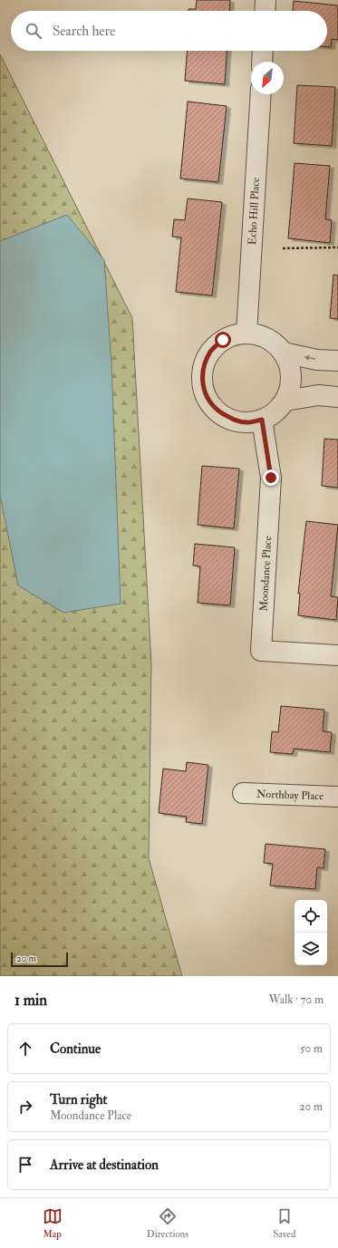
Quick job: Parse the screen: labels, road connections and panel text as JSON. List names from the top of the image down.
{
  "streets": {
    "street": ["Echo Hill Place", "Moondance Place", "Northbay Place"]
  },
  "crossings": [
    ["Echo Hill Place", "Moondance Place"]
  ],
  "scale_bar": "20 m",
  "north": "bottom left",
  "page": {
    "search": "Search here",
    "scale": "20 m",
    "heading": ["1 min", "Walk · 70 m"],
    "list": [
      ["Continue", "50 m"],
      ["Turn right", "Moondance Place", "20 m"],
      "Arrive at destination"
    ],
    "nav": ["Map", "Directions", "Saved"]
  }
}
